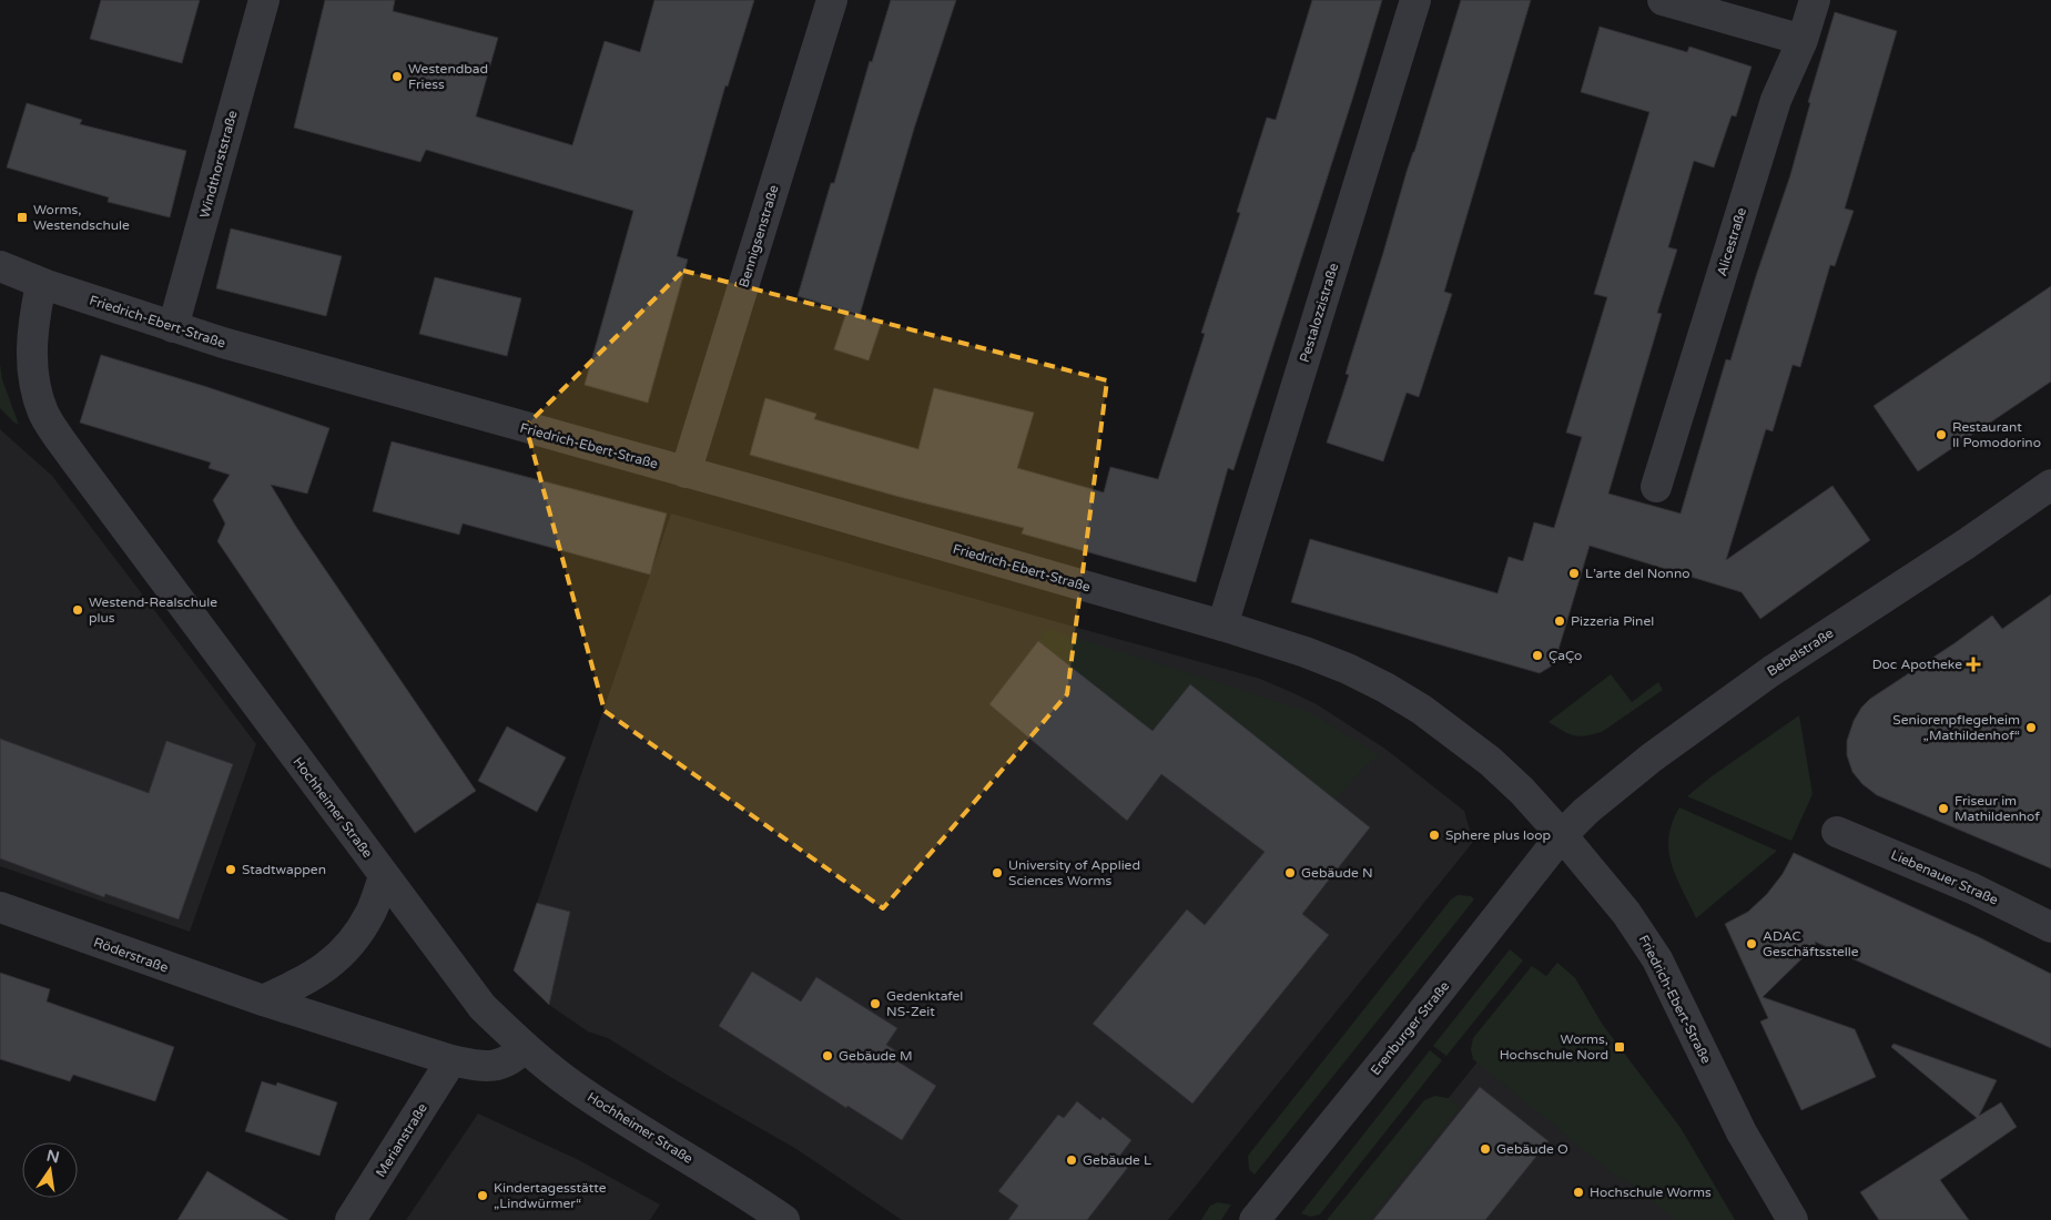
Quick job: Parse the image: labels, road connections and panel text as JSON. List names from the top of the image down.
{
  "streets": {
    "street": [
      "Windthorststraße",
      "Bennigsenstraße",
      "Alicestraße",
      "Pestalozzistraße",
      "Friedrich-Ebert-Straße",
      "Bebelstraße",
      "Hochheimer Straße",
      "Liebenauer Straße",
      "Röderstraße",
      "Erenburger Straße",
      "Merianstraße"
    ]
  },
  "crossings": [
    ["Windthorststraße", "Friedrich-Ebert-Straße"],
    ["Bennigsenstraße", "Friedrich-Ebert-Straße"],
    ["Pestalozzistraße", "Friedrich-Ebert-Straße"],
    ["Friedrich-Ebert-Straße", "Bebelstraße"],
    ["Friedrich-Ebert-Straße", "Hochheimer Straße"],
    ["Friedrich-Ebert-Straße", "Erenburger Straße"],
    ["Bebelstraße", "Erenburger Straße"],
    ["Hochheimer Straße", "Röderstraße"],
    ["Röderstraße", "Merianstraße"]
  ],
  "places": {
    "other": [
      "Westendbad Friess",
      "Restaurant Il Pomodorino",
      "L’arte del Nonno",
      "Westend-Realschule plus",
      "Pizzeria Pinel",
      "ÇaÇo",
      "Seniorenpflegeheim „Mathildenhof“",
      "Friseur im Mathildenhof",
      "Sphere plus loop",
      "Stadtwappen",
      "University of Applied Sciences Worms",
      "Gebäude N",
      "ADAC Geschäftsstelle",
      "Gedenktafel NS-Zeit",
      "Gebäude M",
      "Gebäude O",
      "Gebäude L",
      "Hochschule Worms",
      "Kindertagesstätte „Lindwürmer“"
    ],
    "transit": ["Worms, Westendschule", "Worms, Hochschule Nord"],
    "health": ["Doc Apotheke"]
  },
  "north": "top"
}
